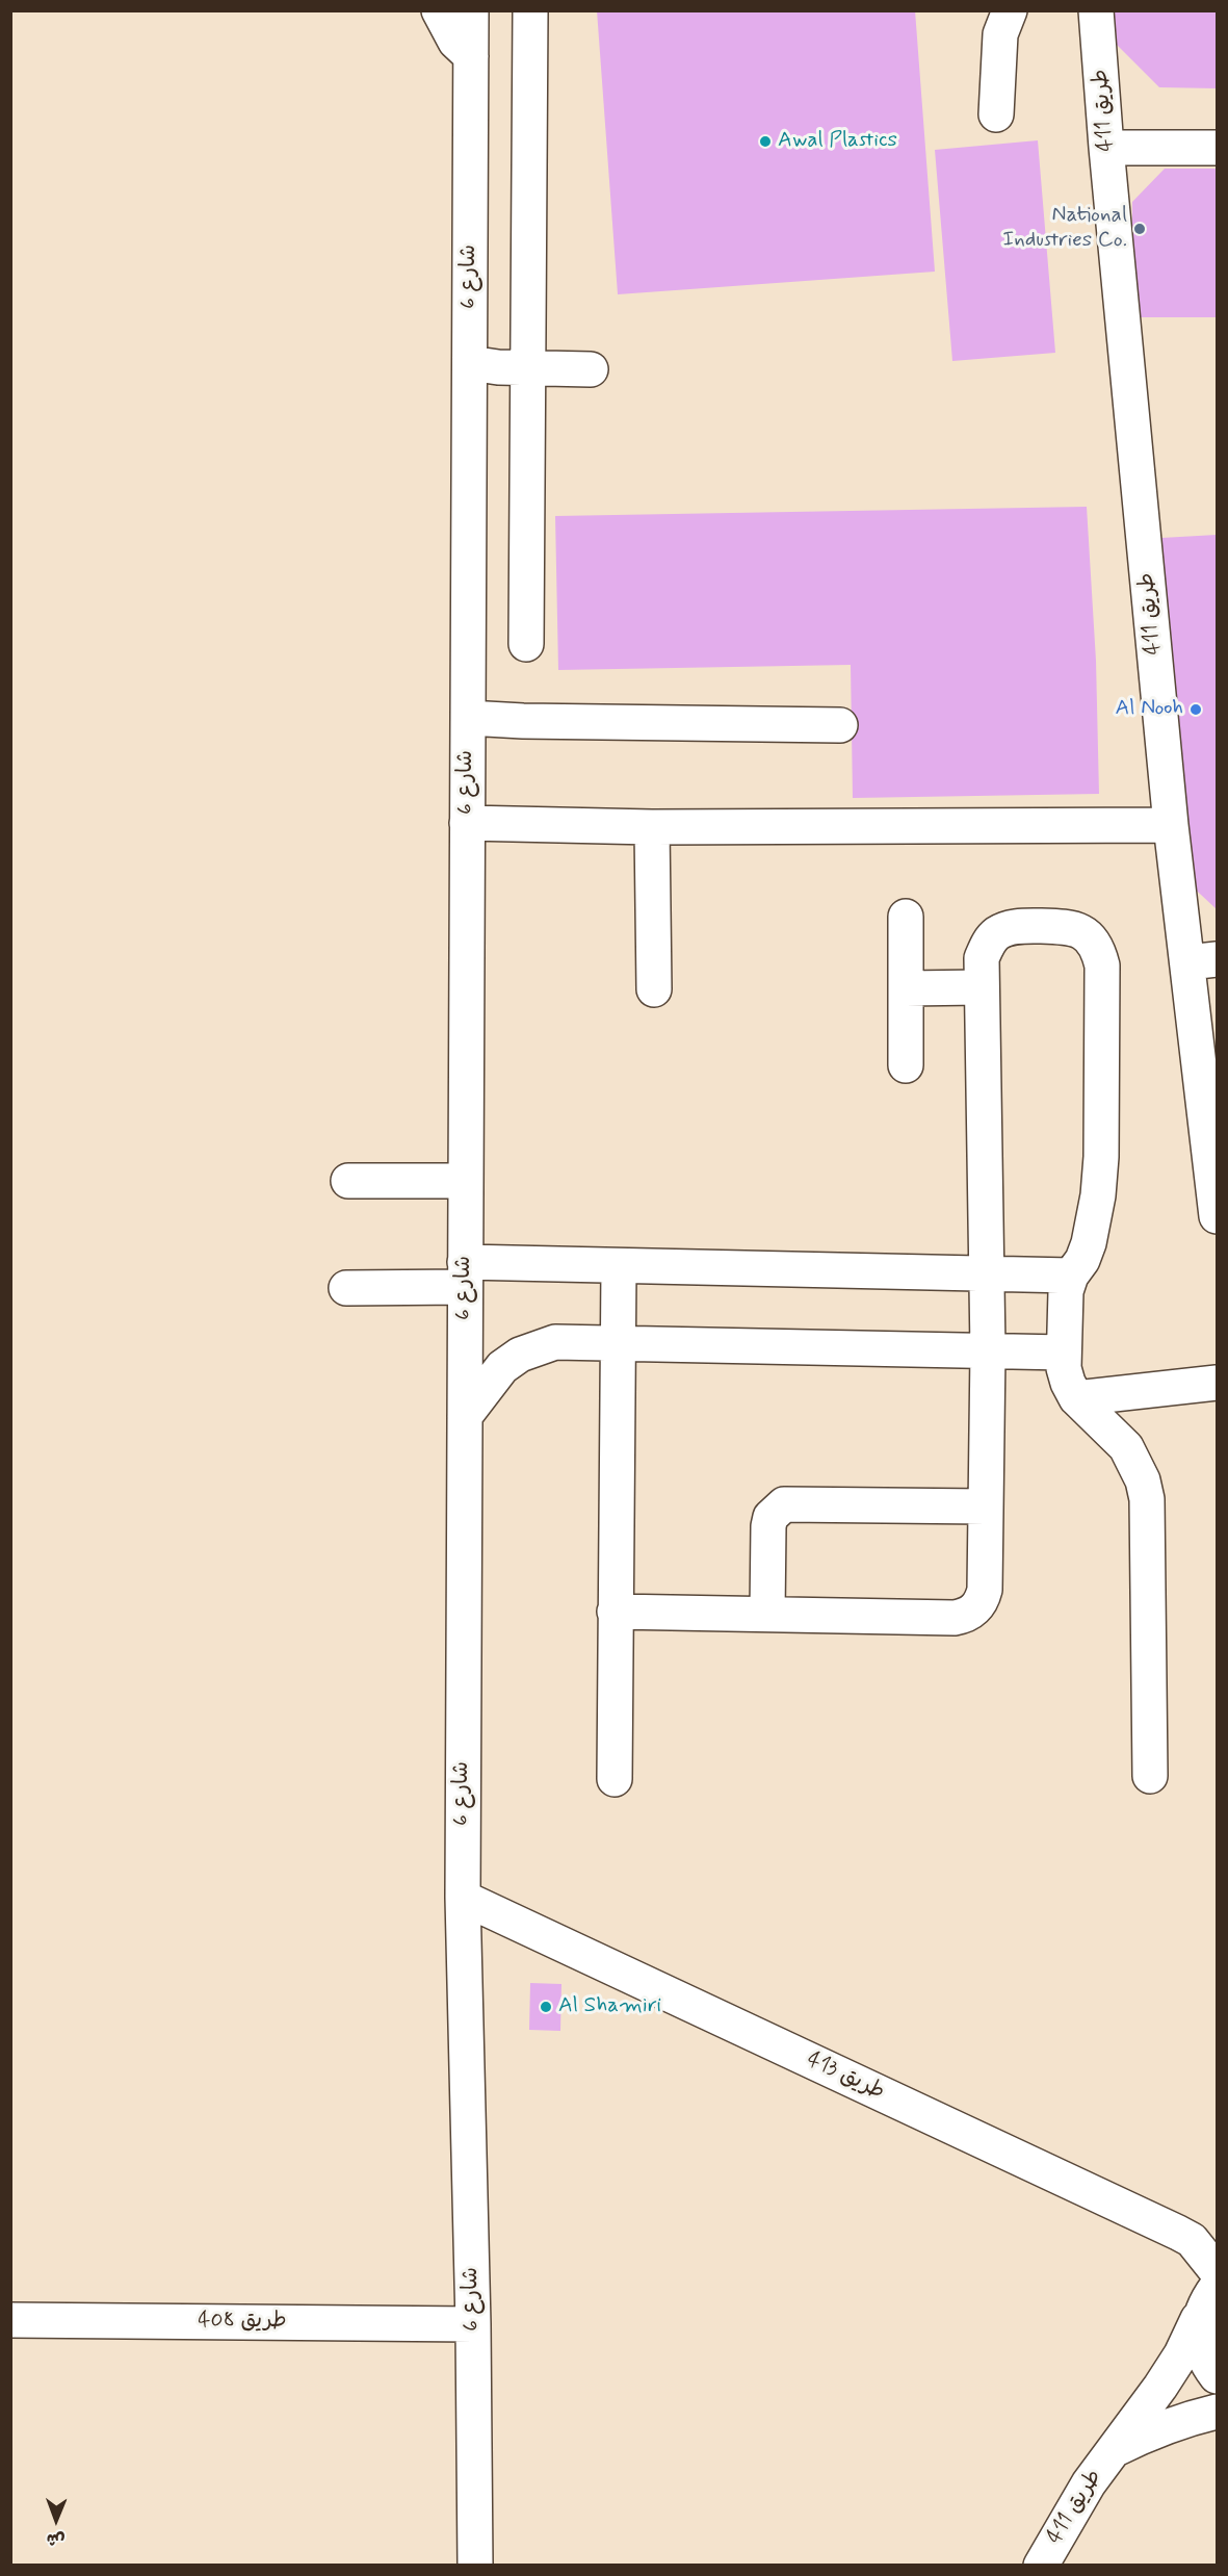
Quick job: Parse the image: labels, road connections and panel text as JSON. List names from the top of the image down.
{
  "streets": {
    "street": [
      "طريق 411",
      "شارع 6",
      "طريق 413",
      "طريق 408"
    ]
  },
  "crossings": [
    ["شارع 6", "طريق 413"],
    ["شارع 6", "طريق 408"]
  ],
  "places": [
    "Awal Plastics",
    "National Industries Co.",
    "Al Nooh",
    "Al Shamiri"
  ],
  "north": "bottom"
}
